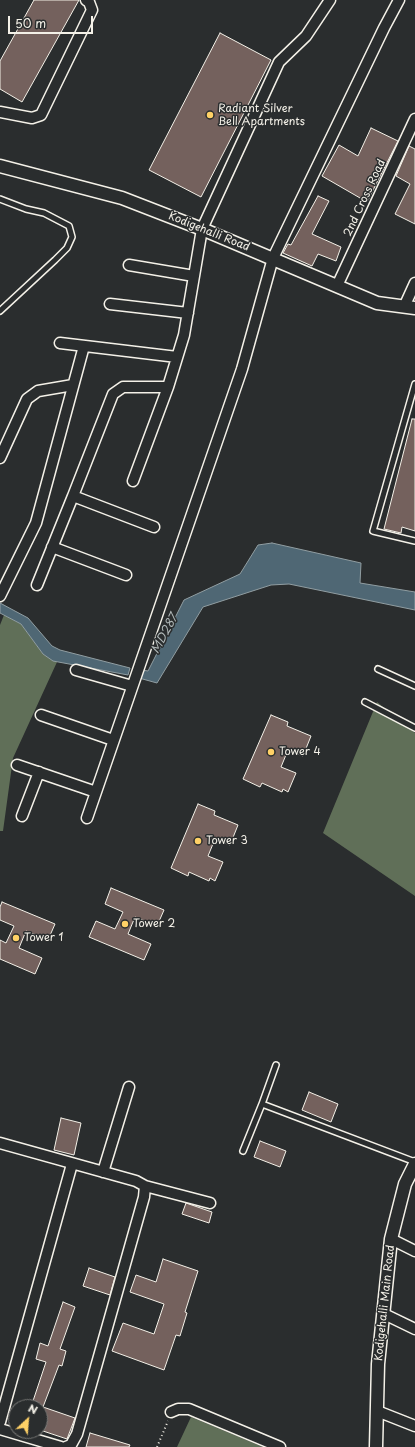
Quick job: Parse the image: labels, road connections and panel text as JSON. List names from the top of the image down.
{
  "streets": {
    "street": ["2nd Cross Road", "Kodigehalli Road", "Kodigehalli Main Road"]
  },
  "crossings": [
    ["2nd Cross Road", "Kodigehalli Road"]
  ],
  "water": ["MD287"],
  "places": [
    "Radiant Silver Bell Apartments",
    "Tower 4",
    "Tower 3",
    "Tower 2",
    "Tower 1"
  ],
  "scale_bar": "50 m",
  "north": "top right"
}
